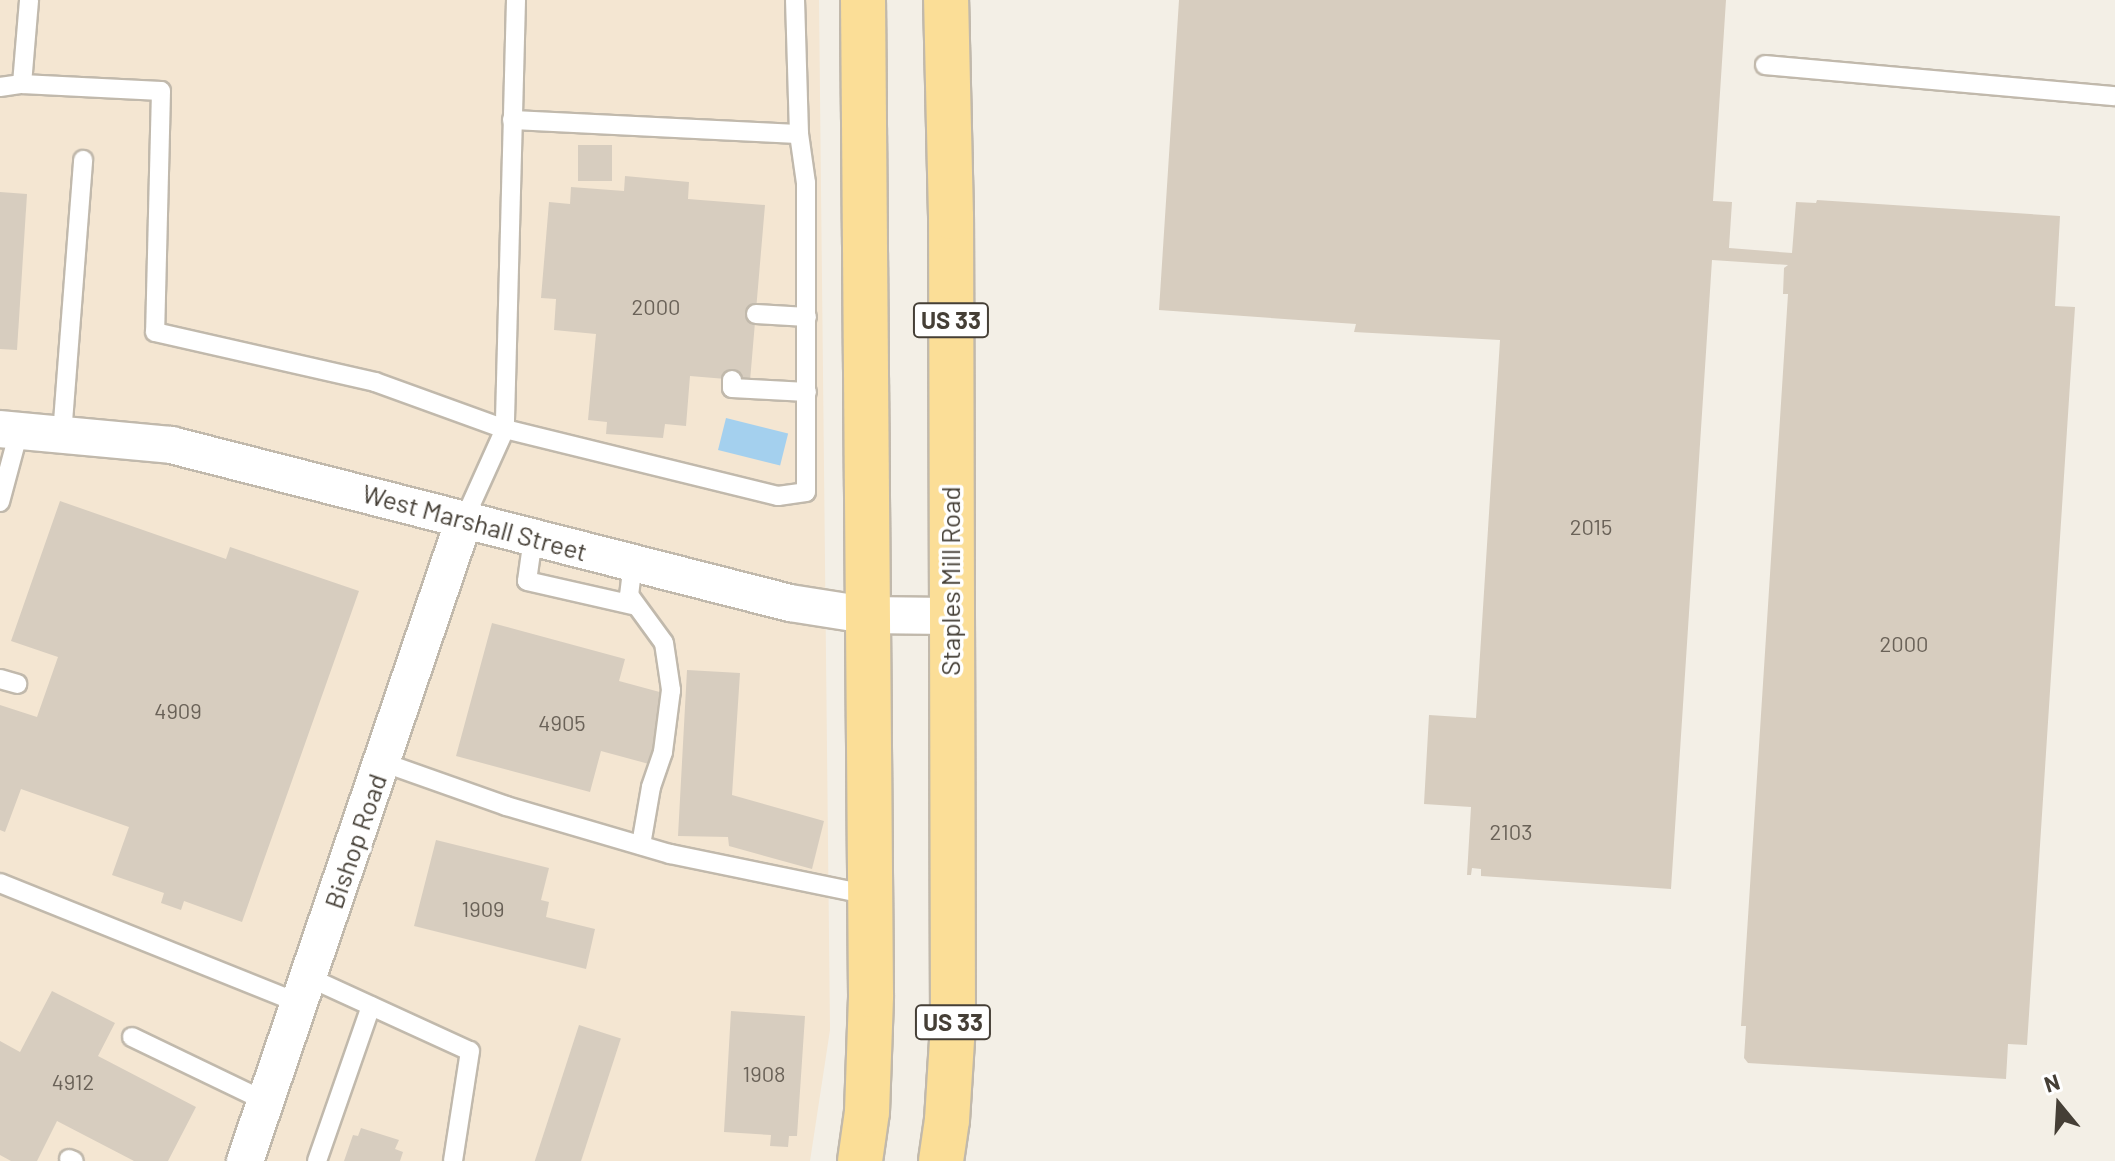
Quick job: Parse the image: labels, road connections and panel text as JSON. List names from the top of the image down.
{
  "streets": {
    "main road": ["US 33", "Staples Mill Road"],
    "street": ["West Marshall Street", "Bishop Road"]
  },
  "crossings": [
    ["West Marshall Street", "Staples Mill Road"],
    ["West Marshall Street", "Bishop Road"]
  ],
  "house_numbers": [
    "2000",
    "2015",
    "2000",
    "4909",
    "4905",
    "2103",
    "1909",
    "1908",
    "4912"
  ],
  "north": "top"
}
